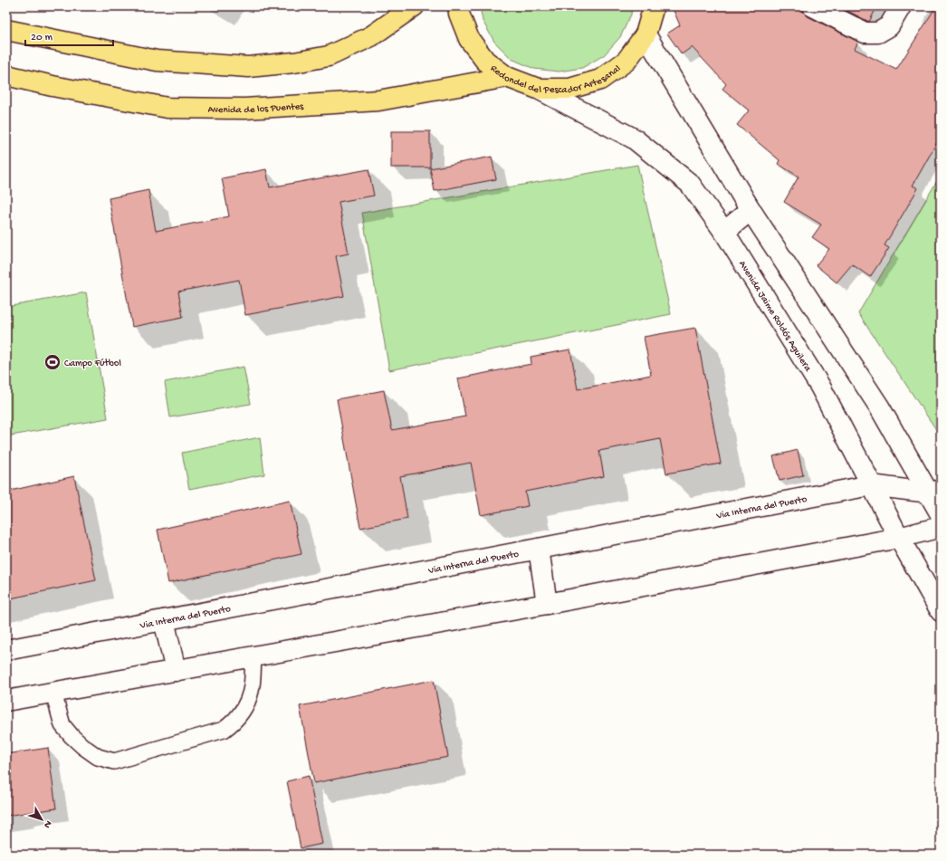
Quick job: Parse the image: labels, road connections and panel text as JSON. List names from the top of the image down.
{
  "streets": {
    "main road": ["Redondel del Pescador Artesanal", "Avenida de los Puentes"],
    "street": ["Avenida Jaime Roldós Aguilera", "Via Interna del Puerto"]
  },
  "crossings": [
    ["Redondel del Pescador Artesanal", "Avenida de los Puentes"],
    ["Redondel del Pescador Artesanal", "Avenida Jaime Roldós Aguilera"],
    ["Avenida Jaime Roldós Aguilera", "Via Interna del Puerto"]
  ],
  "places": {
    "sports": ["Campo Fútbol"]
  },
  "scale_bar": "20 m",
  "north": "bottom right"
}
